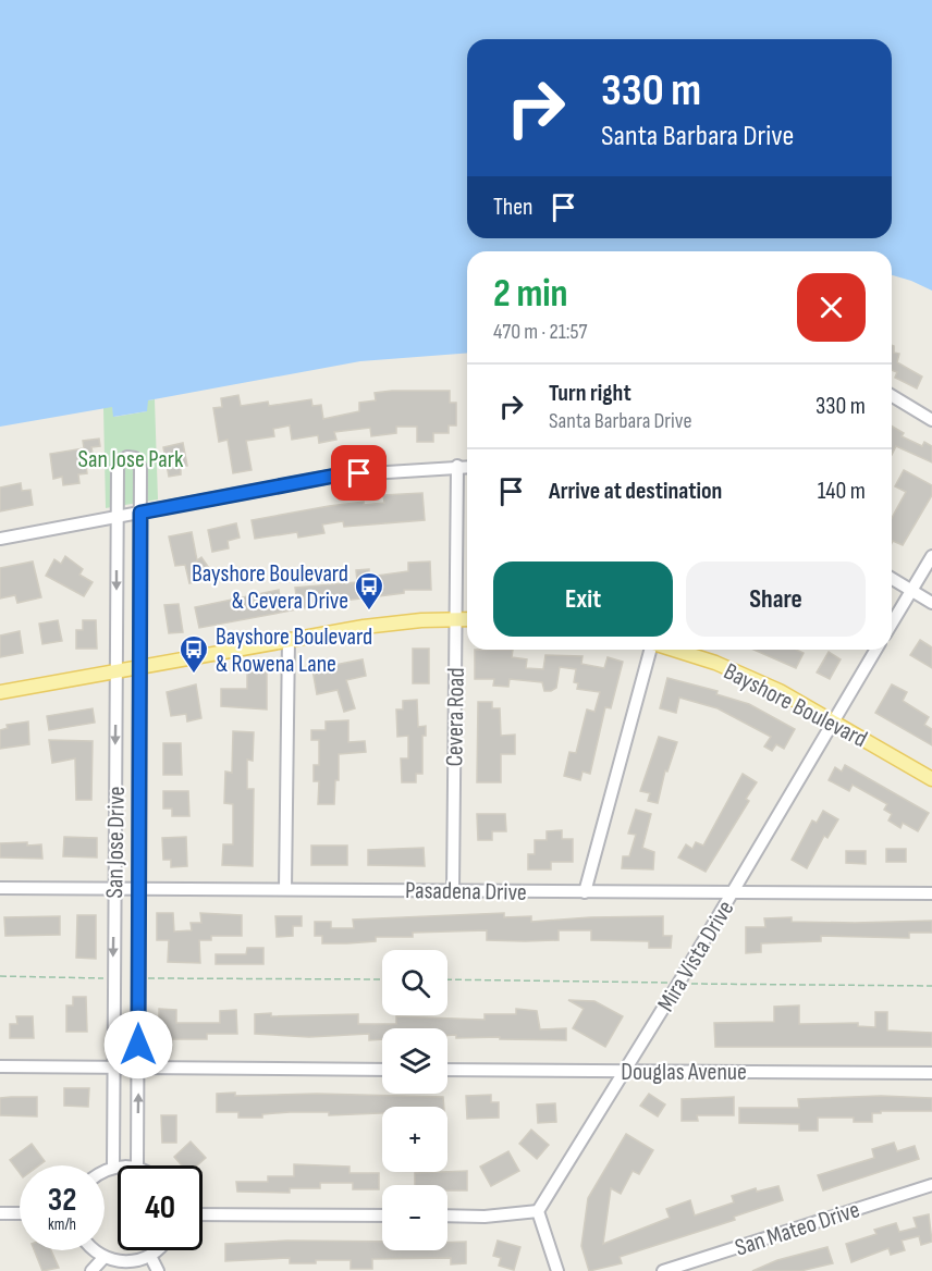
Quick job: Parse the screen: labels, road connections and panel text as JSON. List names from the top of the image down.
{
  "streets": {
    "main road": ["Bayshore Boulevard"],
    "street": [
      "Cevera Road",
      "San Jose Drive",
      "Pasadena Drive",
      "Mira Vista Drive",
      "Douglas Avenue",
      "San Mateo Drive"
    ]
  },
  "crossings": [
    ["Bayshore Boulevard", "Mira Vista Drive"],
    ["Cevera Road", "Pasadena Drive"],
    ["San Jose Drive", "Pasadena Drive"],
    ["Pasadena Drive", "Mira Vista Drive"],
    ["Mira Vista Drive", "Douglas Avenue"]
  ],
  "parks": ["San Jose Park"],
  "places": {
    "bus stop": ["Bayshore Boulevard & Cevera Drive", "Bayshore Boulevard & Rowena Lane"]
  },
  "page": {
    "turn": ["330 m", "Santa Barbara Drive"],
    "then": "Then",
    "heading": ["2 min", "470 m · 21:57"],
    "list": [
      {
        "name": "Turn right",
        "note": "Santa Barbara Drive",
        "value": "330 m"
      },
      {
        "name": "Arrive at destination",
        "value": "140 m"
      }
    ],
    "buttons": ["Exit", "Share"],
    "map_buttons": ["+", "−"],
    "speed": "32 km/h",
    "limit": "40"
  }
}
